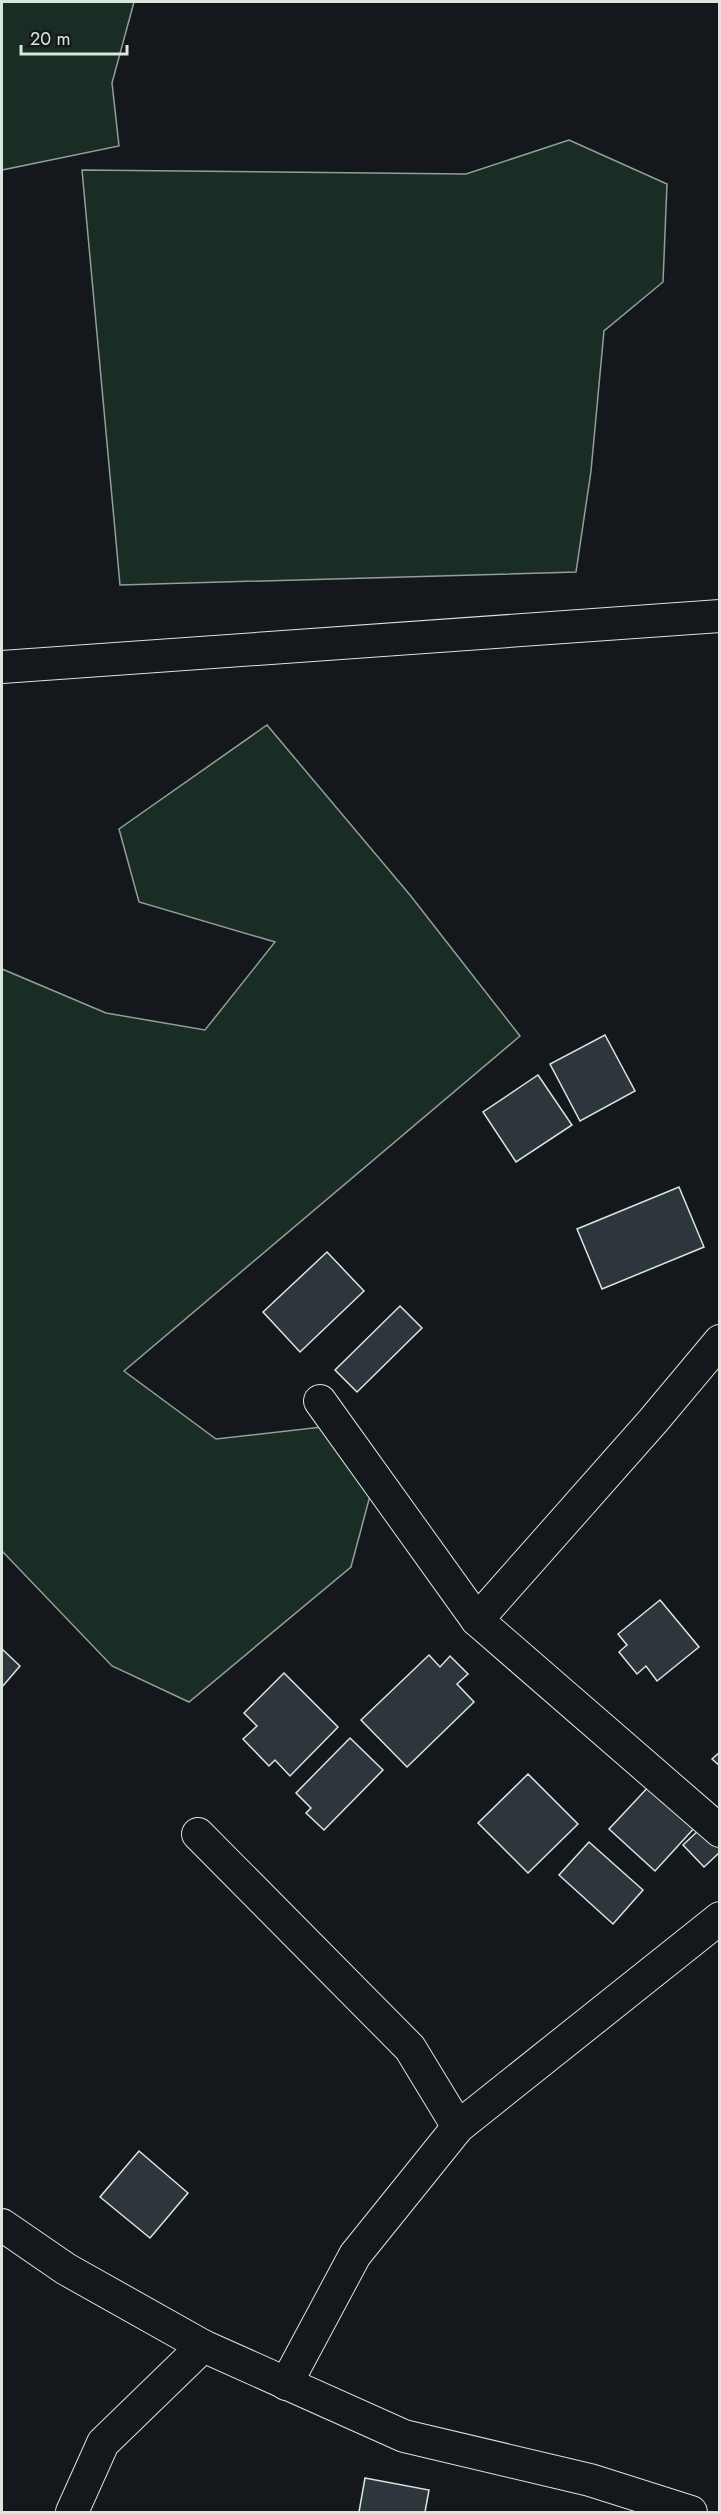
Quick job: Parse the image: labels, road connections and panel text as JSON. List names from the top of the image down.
{
  "scale_bar": "20 m"
}
